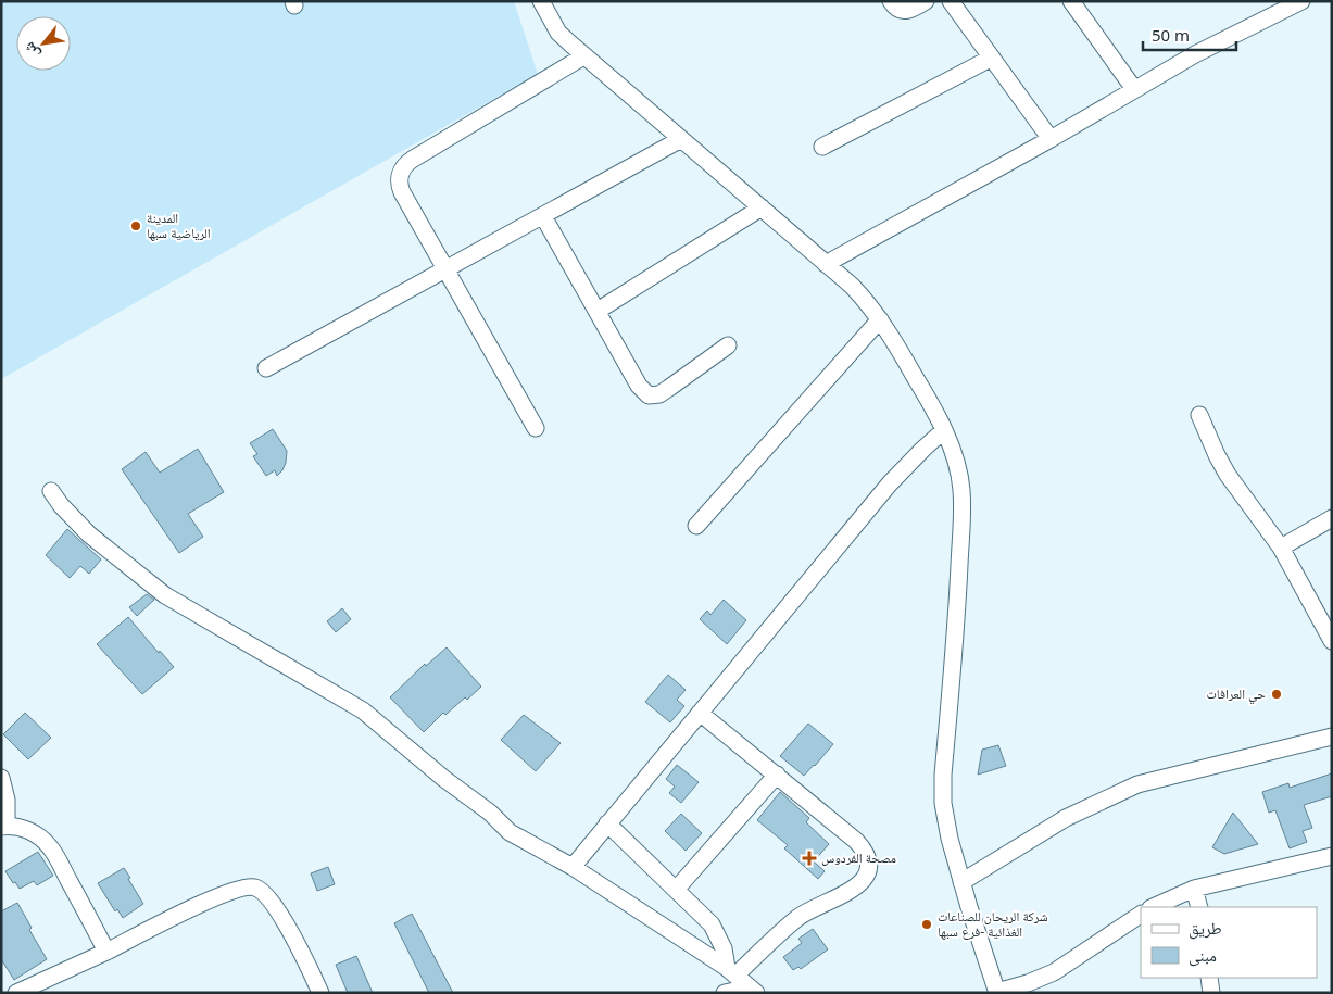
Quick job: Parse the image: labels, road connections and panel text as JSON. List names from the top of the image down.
{
  "places": {
    "other": ["المدينة الرياضية سبها", "حي العرافات", "شركة الريحان للصناعات الغذائية -فرع سبها"],
    "health": ["مصحة الفردوس"]
  },
  "legend": ["طريق", "مبنى"],
  "scale_bar": "50 m",
  "north": "bottom left"
}
